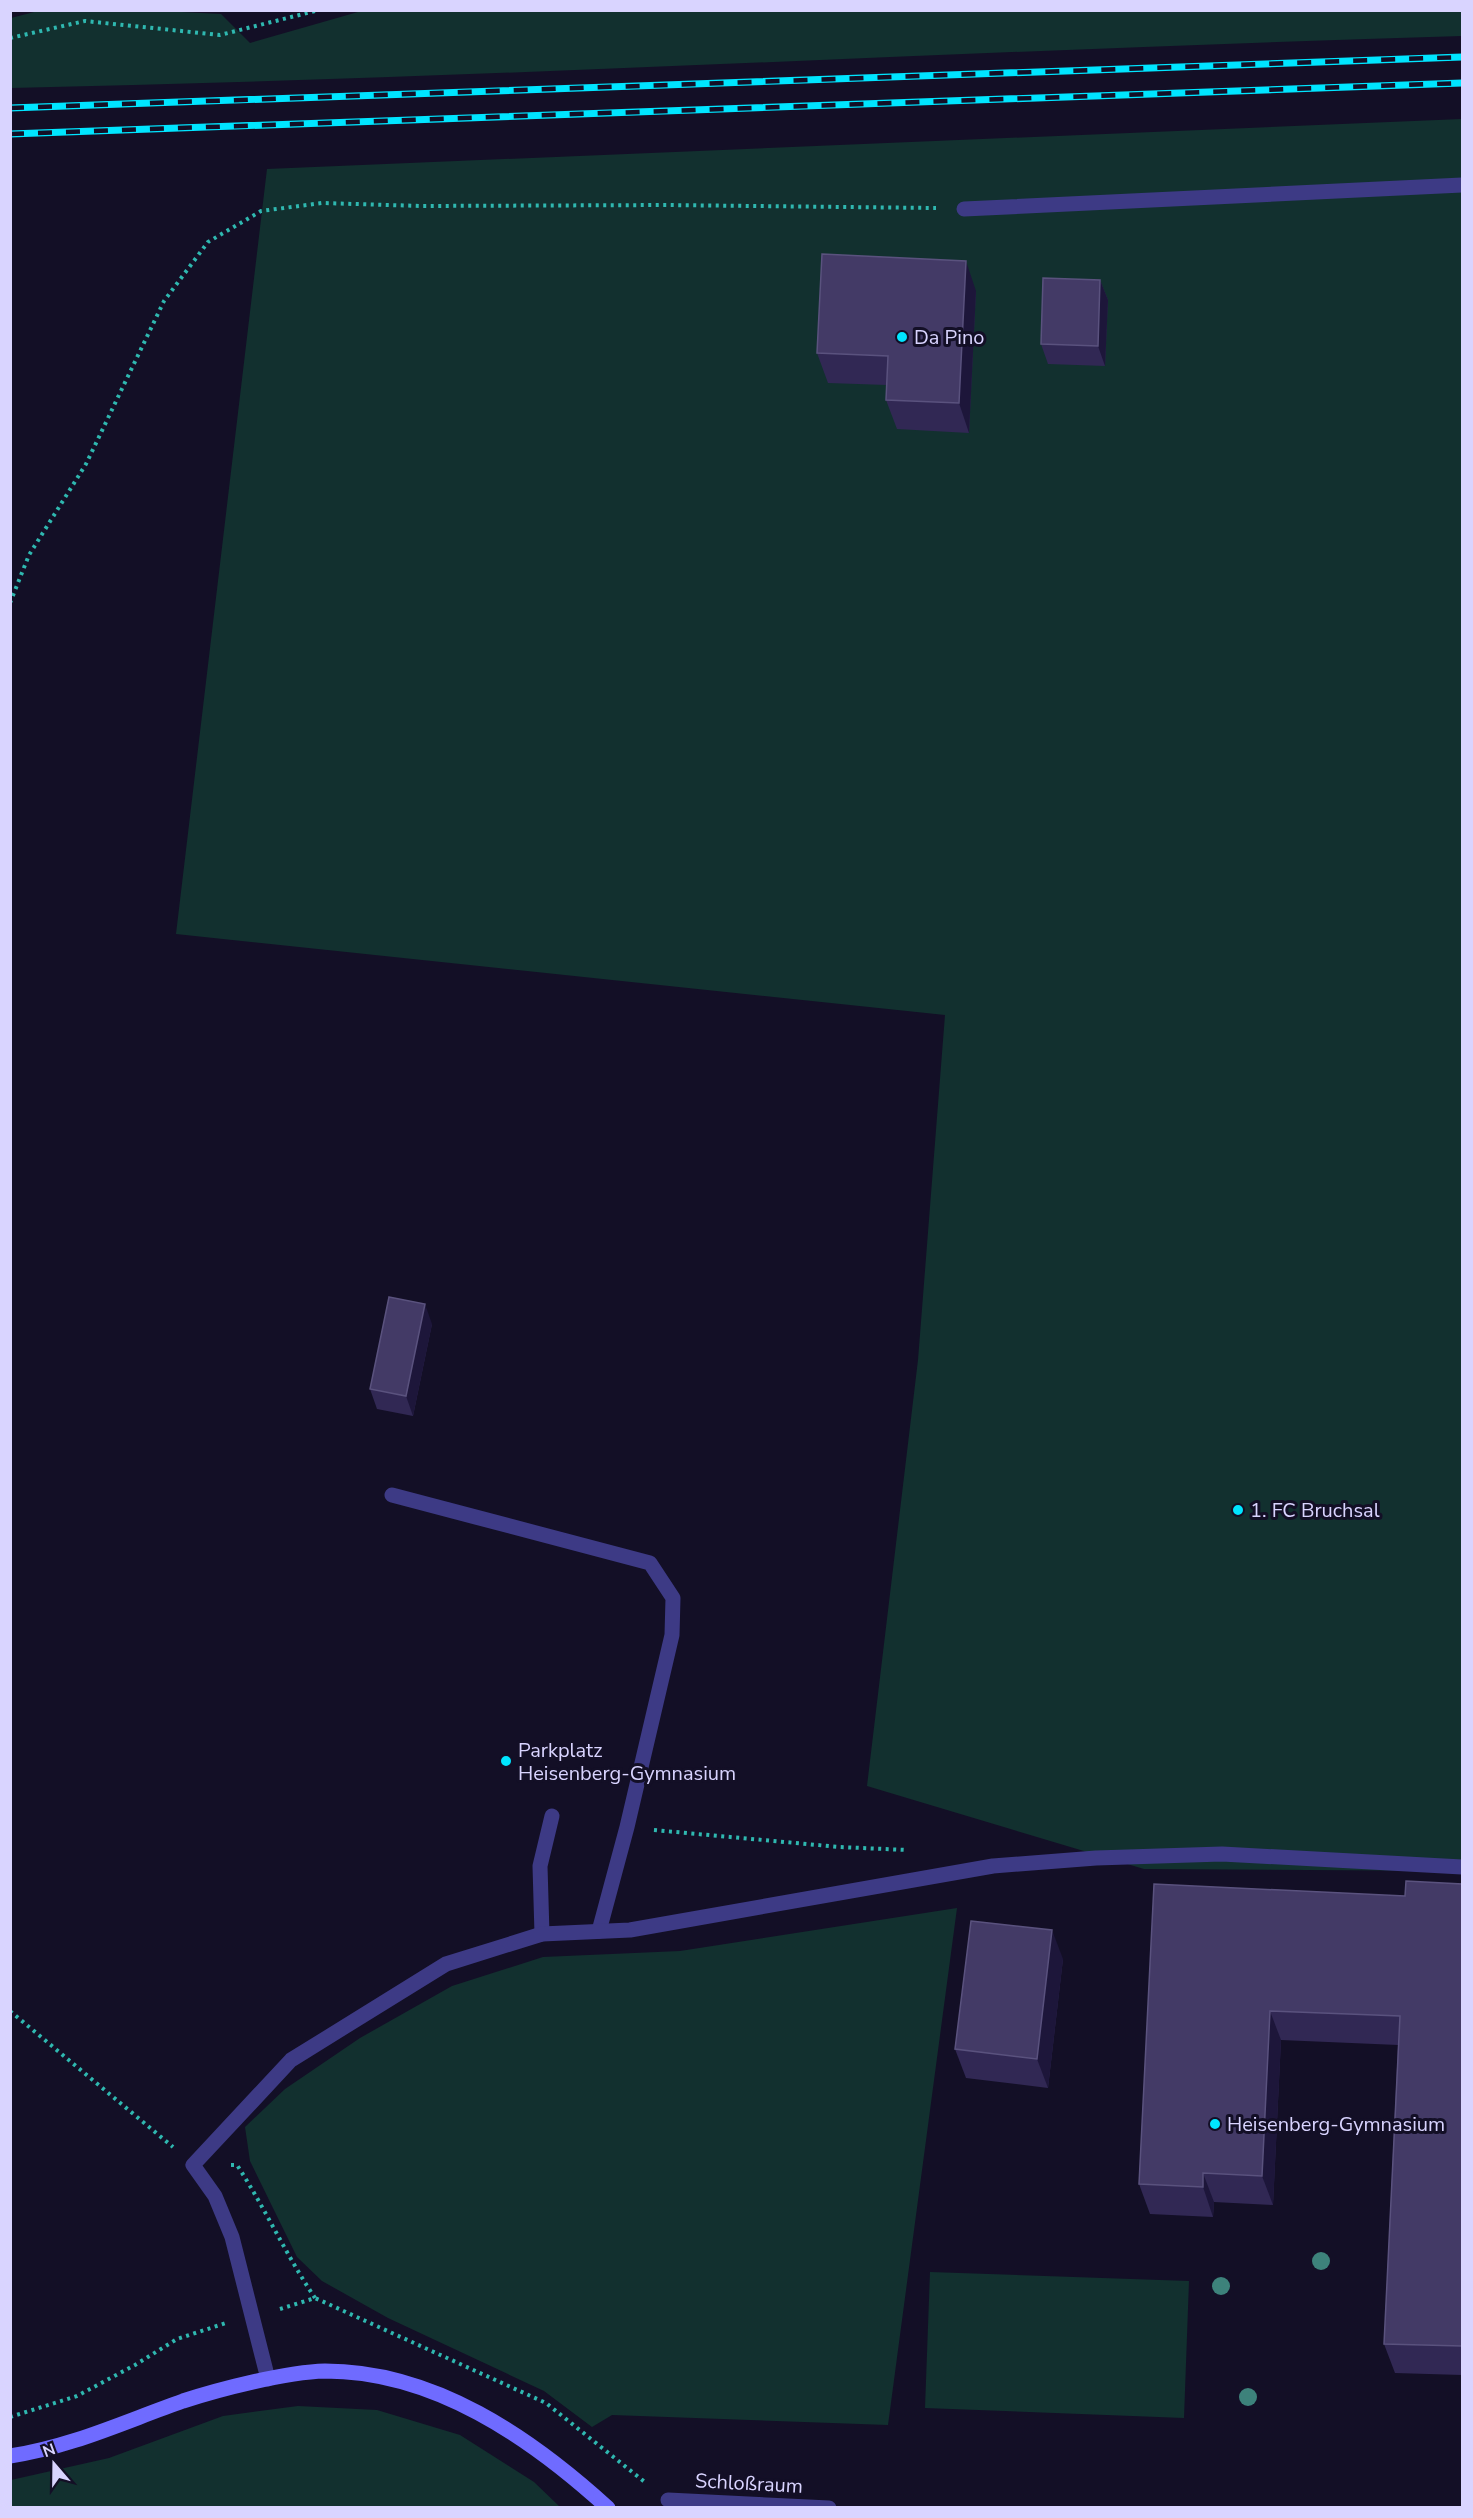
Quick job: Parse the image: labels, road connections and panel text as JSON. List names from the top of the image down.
{
  "streets": {
    "lane": ["Schloßraum"]
  },
  "places": [
    "Da Pino",
    "1. FC Bruchsal",
    "Parkplatz Heisenberg-Gymnasium",
    "Heisenberg-Gymnasium"
  ],
  "north": "top"
}
